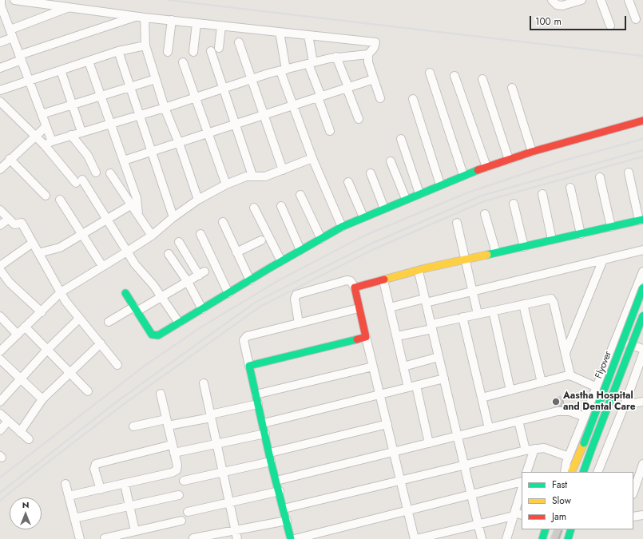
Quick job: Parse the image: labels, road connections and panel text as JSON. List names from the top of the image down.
{
  "streets": {
    "street": ["Flyover"]
  },
  "places": ["Aastha Hospital and Dental Care"],
  "legend": ["Fast", "Slow", "Jam"],
  "scale_bar": "100 m",
  "north": "top"
}
